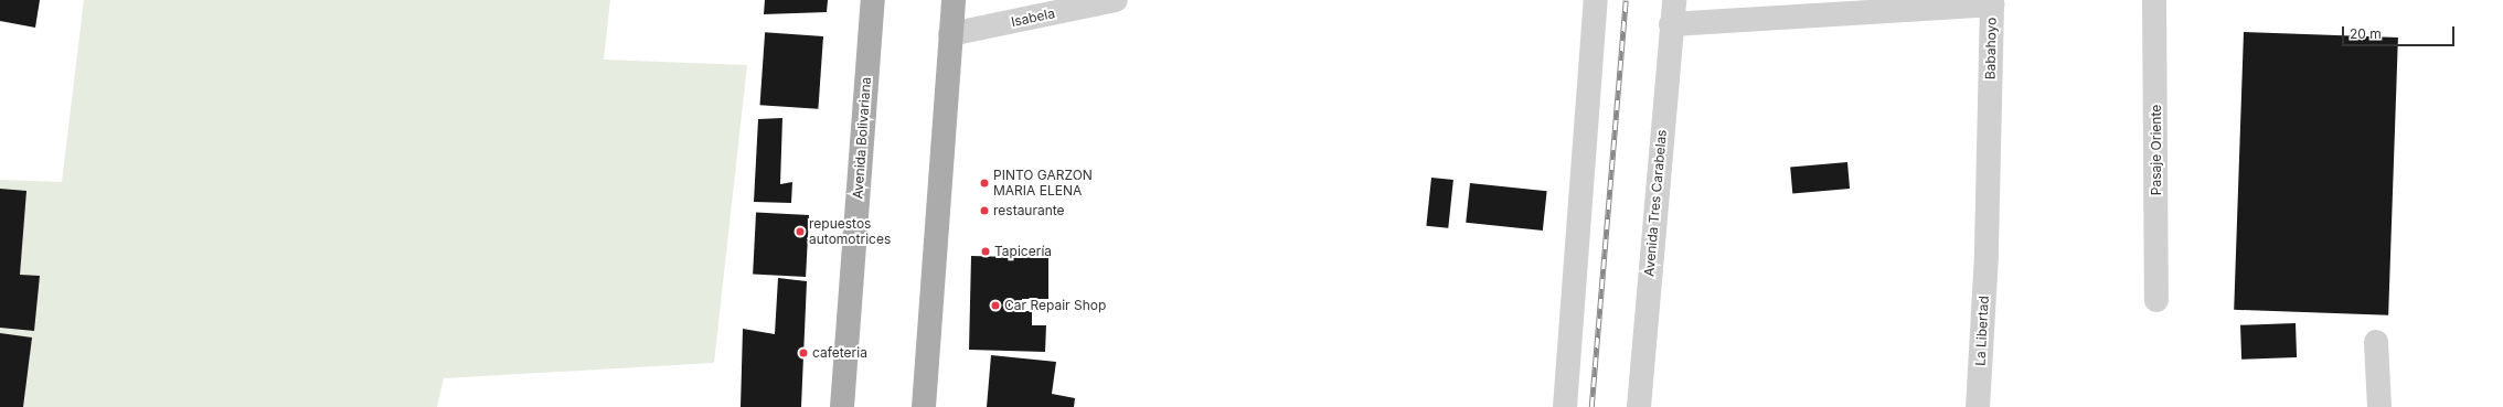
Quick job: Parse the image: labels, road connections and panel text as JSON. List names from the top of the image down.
{
  "streets": {
    "main road": ["Avenida Bolivariana"],
    "street": [
      "Isabela",
      "Babahoyo",
      "Pasaje Oriente",
      "Avenida Tres Carabelas",
      "La Libertad"
    ]
  },
  "crossings": [
    ["Babahoyo", "Avenida Tres Carabelas"],
    ["Babahoyo", "La Libertad"]
  ],
  "places": [
    "PINTO GARZON MARIA ELENA",
    "restaurante",
    "repuestos automotrices",
    "Tapicería",
    "Car Repair Shop",
    "cafeteria"
  ],
  "scale_bar": "20 m"
}
